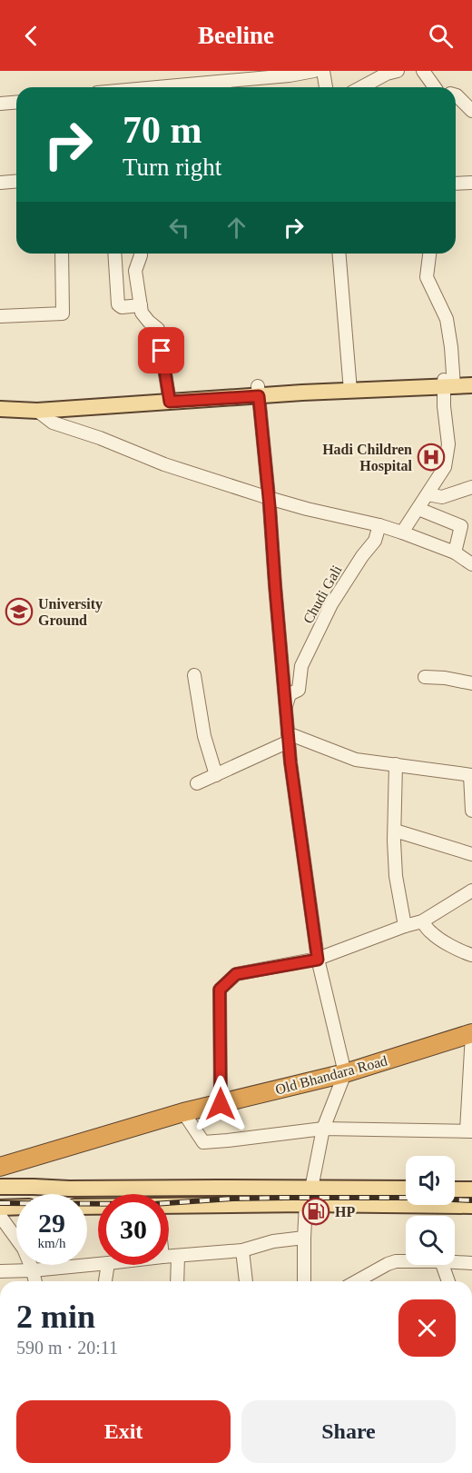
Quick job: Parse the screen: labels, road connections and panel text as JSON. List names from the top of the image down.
{
  "streets": {
    "highway": ["Old Bhandara Road"],
    "street": ["Chudi Gali"]
  },
  "places": {
    "hospital": ["Hadi Children Hospital"],
    "school or university": ["University Ground"],
    "fuel station": ["HP"]
  },
  "page": {
    "header": "Beeline",
    "turn": ["70 m", "Turn right"],
    "speed": "29 km/h",
    "limit": "30",
    "heading": ["2 min", "590 m · 20:11"],
    "buttons": ["Exit", "Share"]
  }
}
